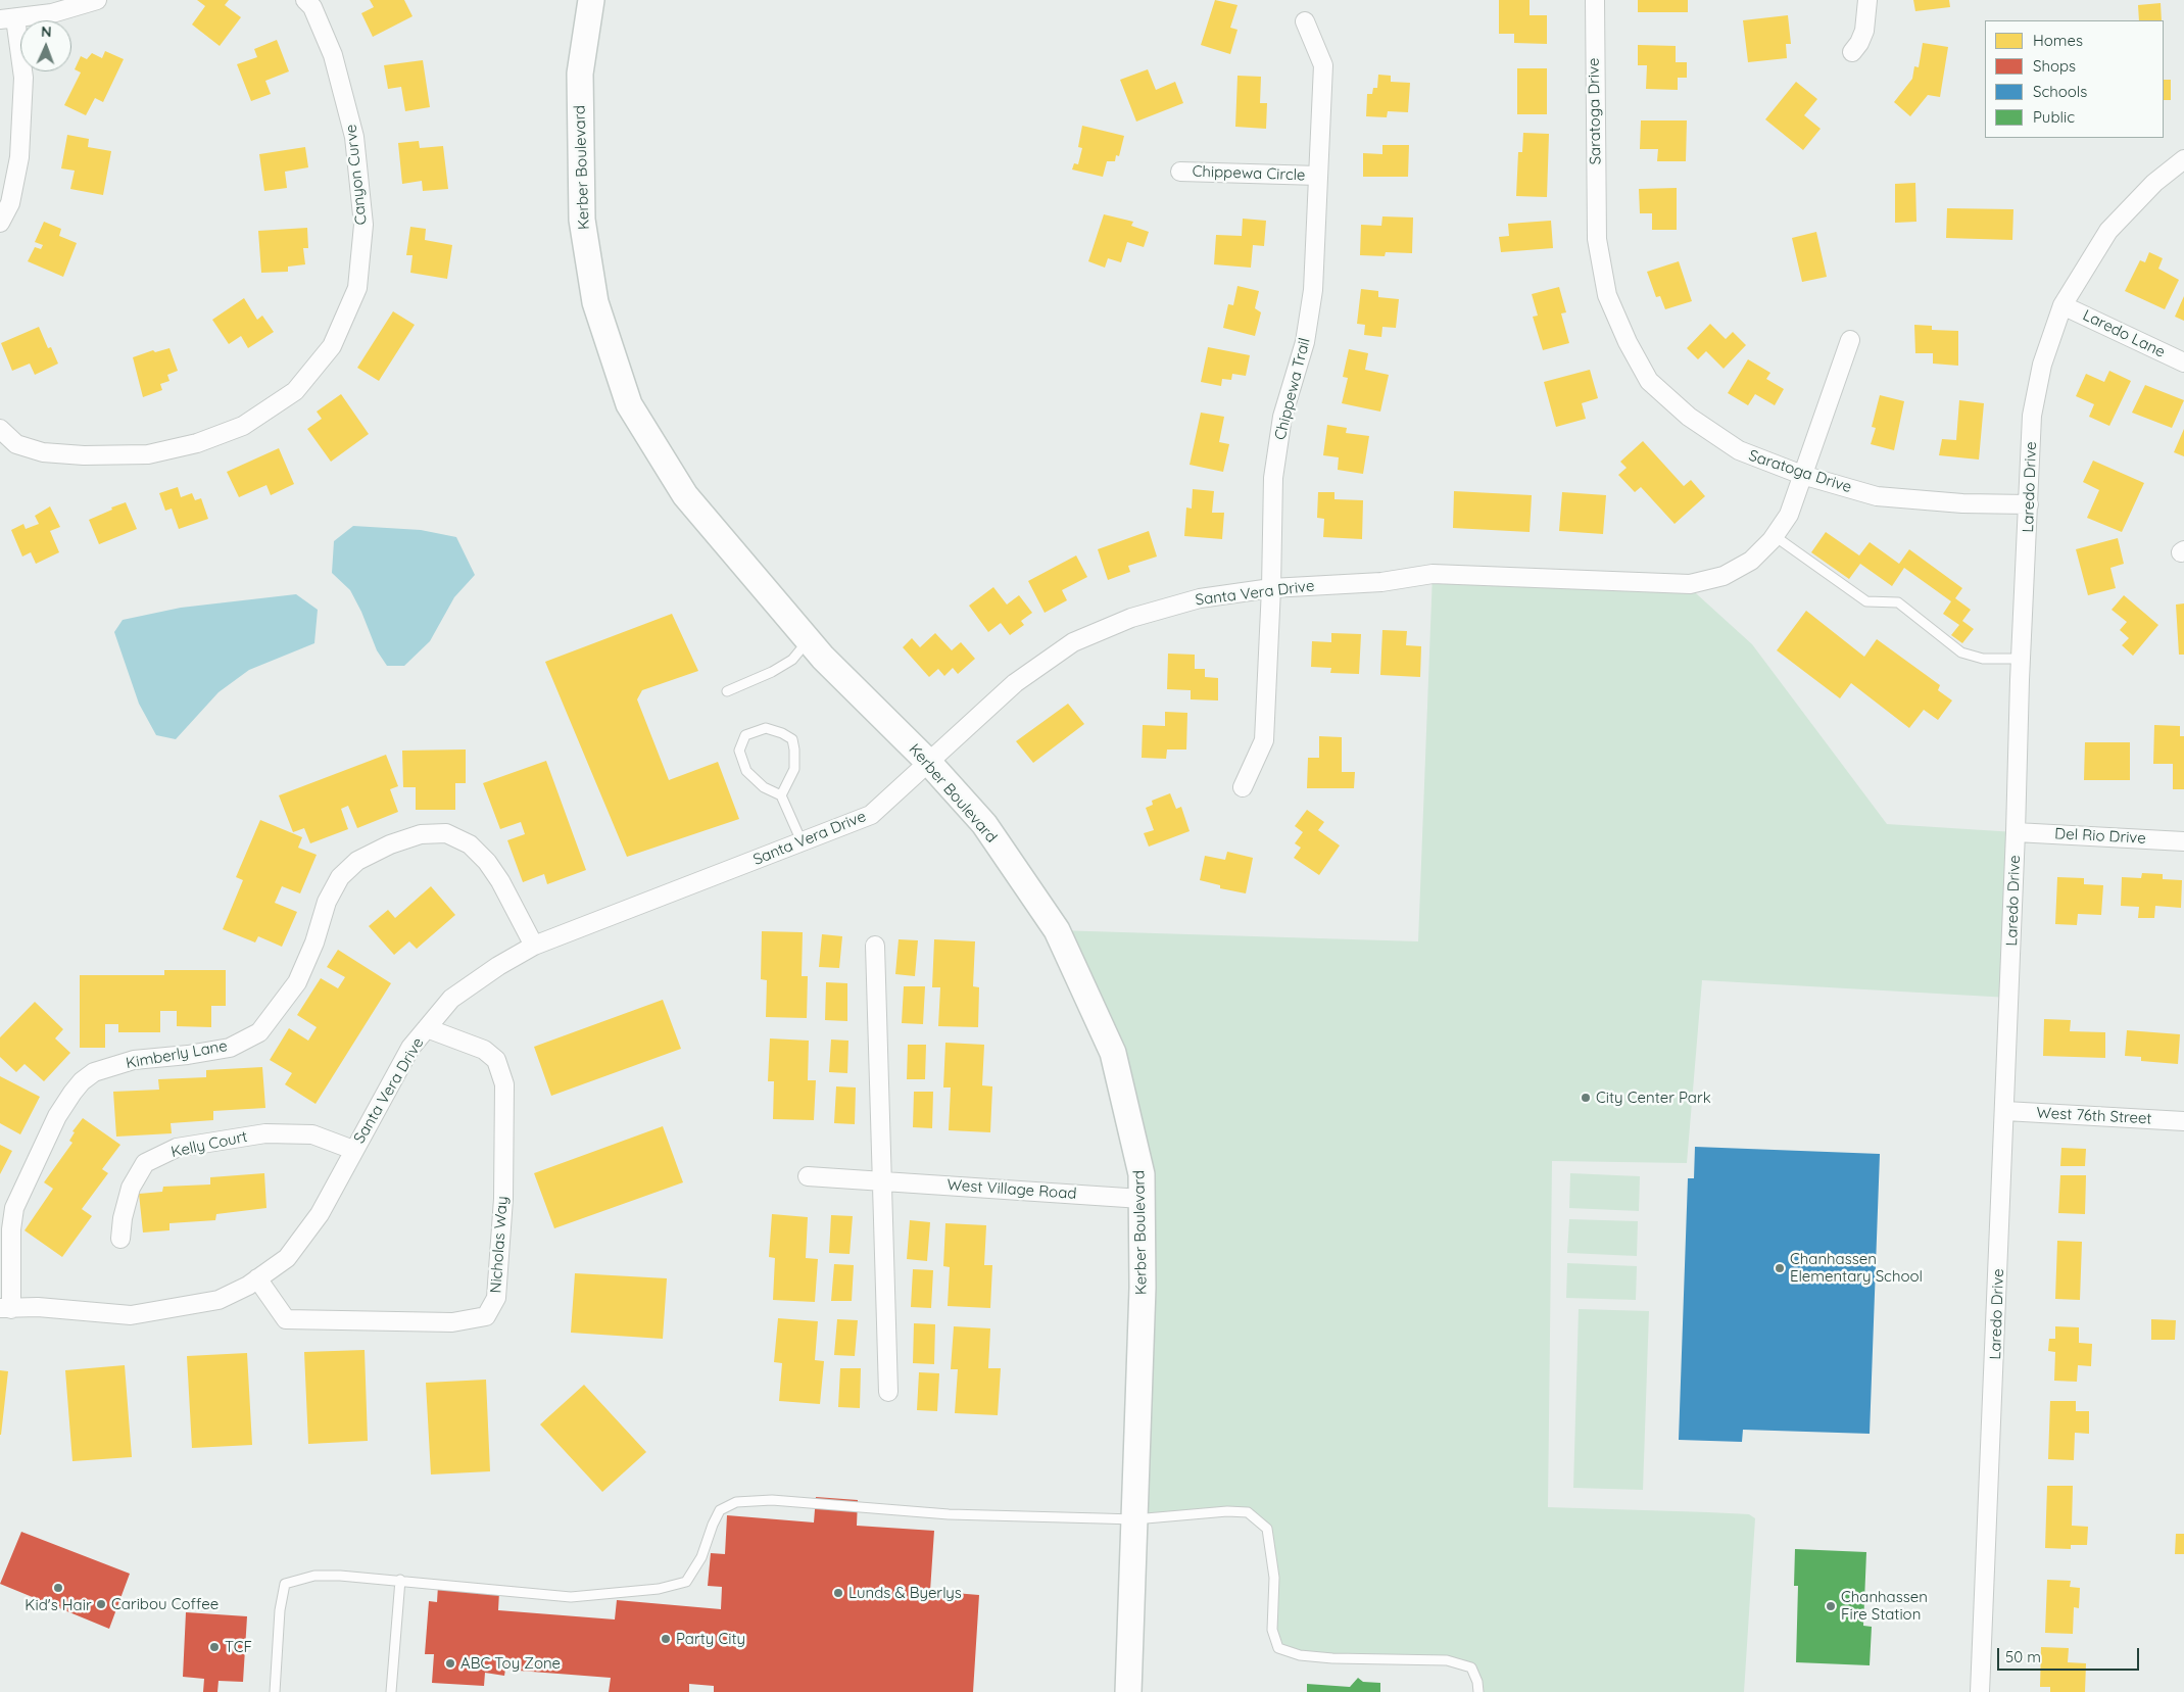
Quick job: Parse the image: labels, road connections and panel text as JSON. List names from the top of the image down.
{
  "streets": {
    "street": [
      "Saratoga Drive",
      "Kerber Boulevard",
      "Chippewa Circle",
      "Canyon Curve",
      "Laredo Lane",
      "Chippewa Trail",
      "Laredo Drive",
      "Santa Vera Drive",
      "Del Rio Drive",
      "Kimberly Lane",
      "West 76th Street",
      "Kelly Court",
      "West Village Road",
      "Nicholas Way"
    ]
  },
  "crossings": [
    ["Saratoga Drive", "Laredo Drive"],
    ["Saratoga Drive", "Santa Vera Drive"],
    ["Kerber Boulevard", "Santa Vera Drive"],
    ["Kerber Boulevard", "West Village Road"],
    ["Chippewa Circle", "Chippewa Trail"],
    ["Laredo Lane", "Laredo Drive"],
    ["Chippewa Trail", "Santa Vera Drive"],
    ["Laredo Drive", "Del Rio Drive"],
    ["Laredo Drive", "West 76th Street"],
    ["Santa Vera Drive", "Kimberly Lane"],
    ["Santa Vera Drive", "Kelly Court"],
    ["Santa Vera Drive", "Nicholas Way"]
  ],
  "places": [
    "City Center Park",
    "Chanhassen Elementary School",
    "Kid's Hair",
    "Lunds & Byerlys",
    "Caribou Coffee",
    "Chanhassen Fire Station",
    "Party City",
    "TCF",
    "ABC Toy Zone"
  ],
  "legend": [
    "Homes",
    "Shops",
    "Schools",
    "Public"
  ],
  "scale_bar": "50 m",
  "north": "top"
}
